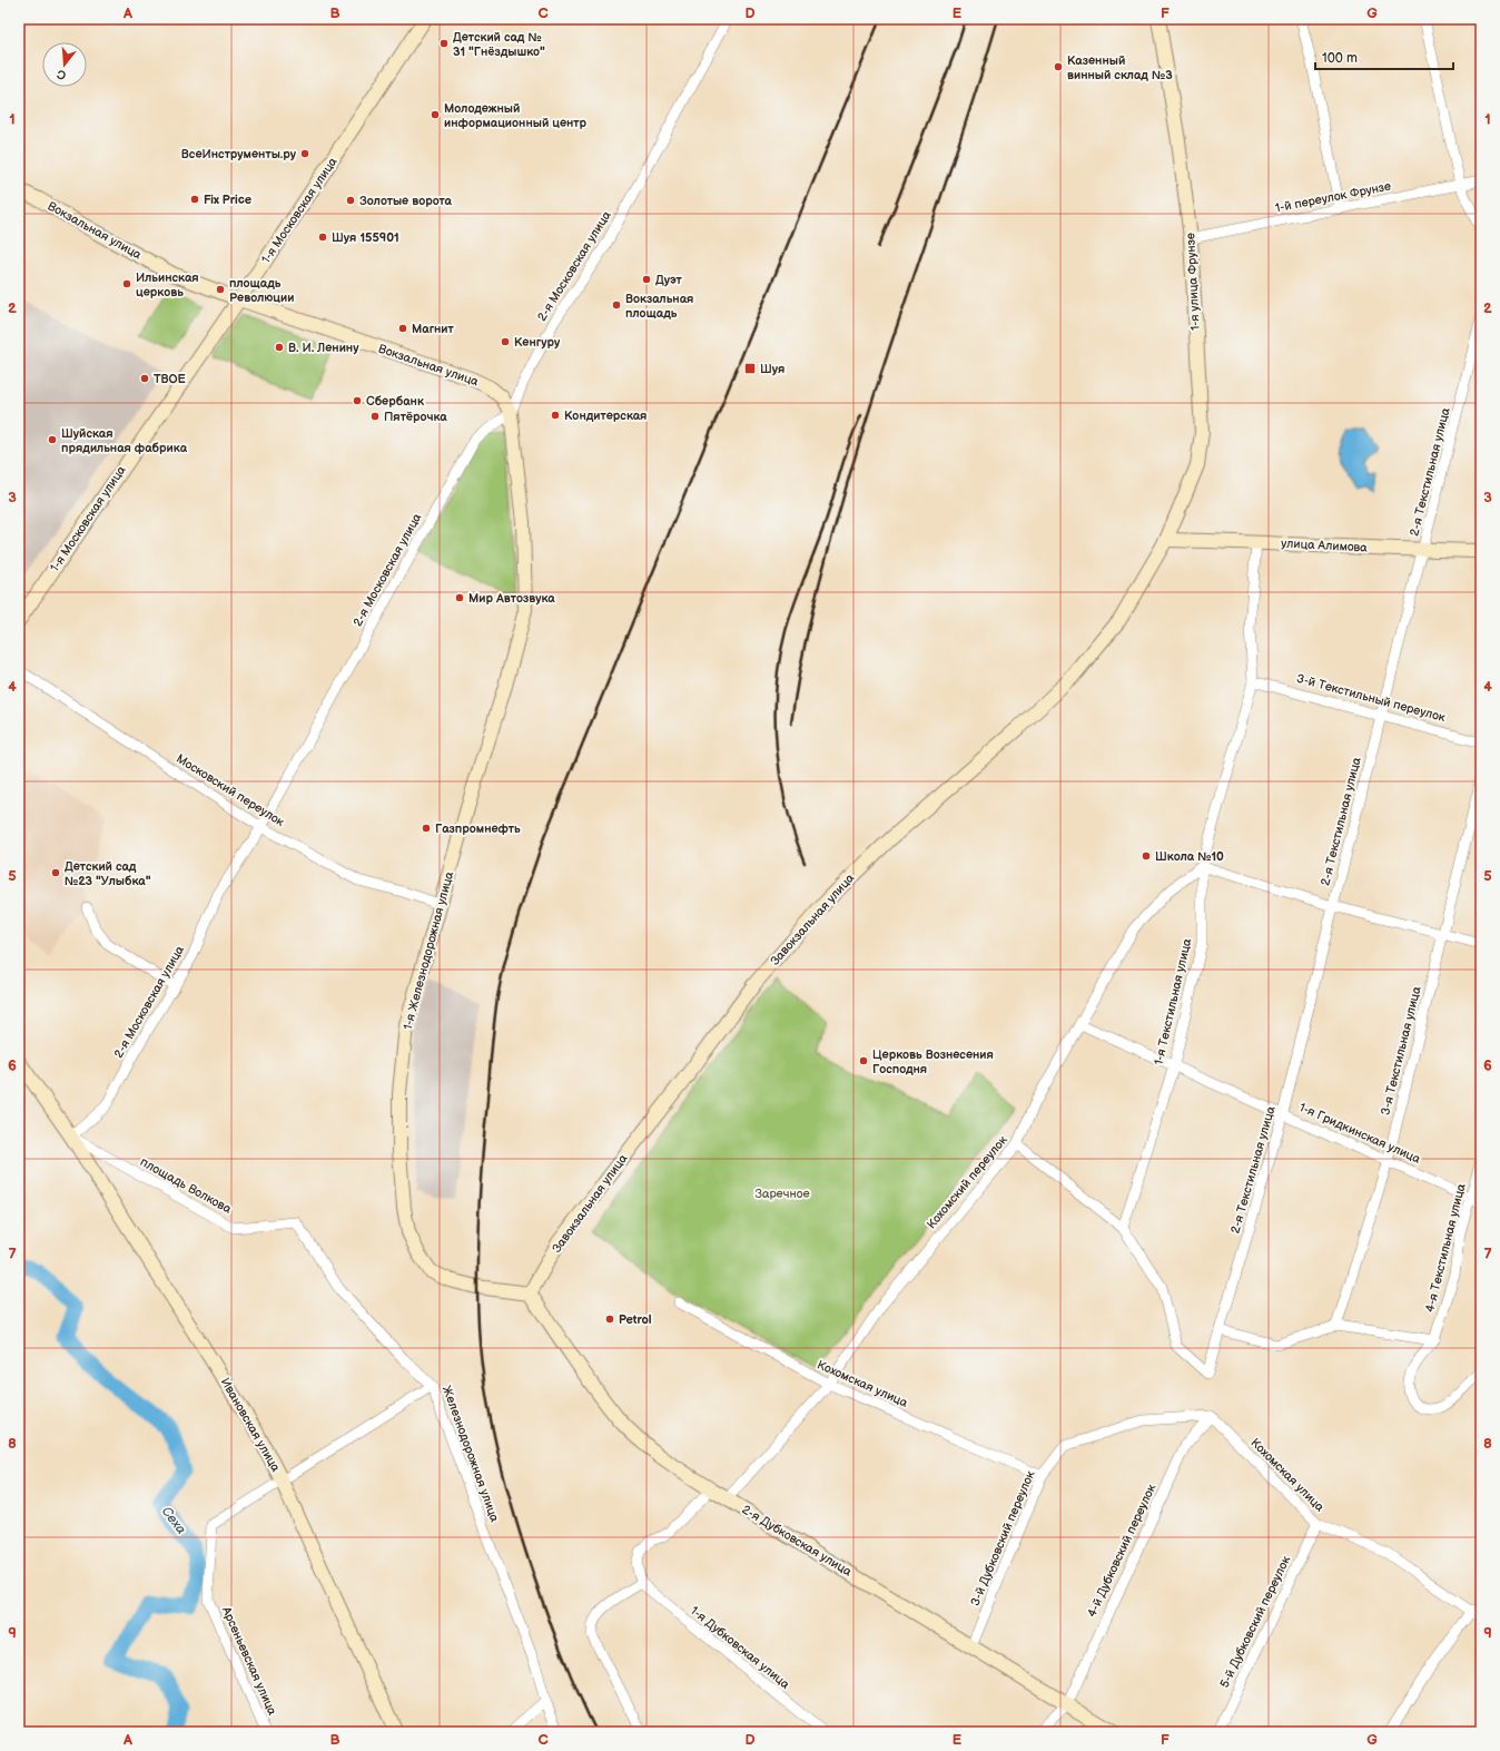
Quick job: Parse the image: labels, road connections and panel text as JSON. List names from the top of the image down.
{
  "streets": {
    "main road": [
      "1-я Московская улица",
      "Вокзальная улица",
      "1-я улица Фрунзе",
      "улица Алимова",
      "Завокзальная улица",
      "1-я Железнодорожная улица",
      "Ивановская улица",
      "2-я Дубковская улица"
    ],
    "street": [
      "1-й переулок Фрунзе",
      "2-я Московская улица",
      "2-я Текстильная улица",
      "3-й Текстильный переулок",
      "Московский переулок",
      "1-я Текстильная улица",
      "3-я Текстильная улица",
      "1-я Гридкинская улица",
      "Кохомский переулок",
      "площадь Волкова",
      "4-я Текстильная улица",
      "Кохомская улица",
      "Железнодорожная улица",
      "3-й Дубковский переулок",
      "4-й Дубковский переулок",
      "5-й Дубковский переулок",
      "1-я Дубковская улица",
      "Арсеньевская улица"
    ]
  },
  "crossings": [
    ["1-й переулок Фрунзе", "1-я улица Фрунзе"],
    ["1-я Московская улица", "Вокзальная улица"],
    ["Вокзальная улица", "2-я Московская улица"],
    ["Вокзальная улица", "1-я Железнодорожная улица"],
    ["2-я Московская улица", "Московский переулок"],
    ["2-я Московская улица", "1-я Железнодорожная улица"],
    ["2-я Московская улица", "площадь Волкова"],
    ["2-я Московская улица", "Ивановская улица"],
    ["1-я улица Фрунзе", "улица Алимова"],
    ["1-я улица Фрунзе", "Завокзальная улица"],
    ["2-я Текстильная улица", "улица Алимова"],
    ["2-я Текстильная улица", "3-й Текстильный переулок"],
    ["2-я Текстильная улица", "1-я Текстильная улица"],
    ["2-я Текстильная улица", "1-я Гридкинская улица"],
    ["улица Алимова", "Завокзальная улица"],
    ["улица Алимова", "1-я Текстильная улица"],
    ["3-й Текстильный переулок", "1-я Текстильная улица"],
    ["Московский переулок", "1-я Железнодорожная улица"],
    ["Завокзальная улица", "1-я Железнодорожная улица"],
    ["Завокзальная улица", "2-я Дубковская улица"],
    ["1-я Железнодорожная улица", "2-я Дубковская улица"],
    ["1-я Текстильная улица", "1-я Гридкинская улица"],
    ["1-я Текстильная улица", "Кохомский переулок"],
    ["3-я Текстильная улица", "1-я Гридкинская улица"],
    ["1-я Гридкинская улица", "Кохомский переулок"],
    ["1-я Гридкинская улица", "4-я Текстильная улица"],
    ["Кохомский переулок", "Кохомская улица"],
    ["Кохомский переулок", "2-я Дубковская улица"],
    ["площадь Волкова", "Ивановская улица"],
    ["площадь Волкова", "Железнодорожная улица"],
    ["Кохомская улица", "3-й Дубковский переулок"],
    ["Кохомская улица", "4-й Дубковский переулок"],
    ["Кохомская улица", "5-й Дубковский переулок"],
    ["Ивановская улица", "Арсеньевская улица"],
    ["3-й Дубковский переулок", "2-я Дубковская улица"],
    ["3-й Дубковский переулок", "4-й Дубковский переулок"],
    ["2-я Дубковская улица", "4-й Дубковский переулок"]
  ],
  "water": ["Сеха"],
  "parks": ["Заречное"],
  "places": {
    "other": [
      "Детский сад № 31 \"Гнёздышко\"",
      "Казенный винный склад №3",
      "Молодежный информационный центр",
      "ВсеИнструменты.ру",
      "Fix Price",
      "Золотые ворота",
      "Шуя 155901",
      "Дуэт",
      "Ильинская церковь",
      "площадь Революции",
      "Вокзальная площадь",
      "Магнит",
      "Кенгуру",
      "В. И. Ленину",
      "ТВОЕ",
      "Сбербанк",
      "Кондитерская",
      "Пятёрочка",
      "Шуйская прядильная фабрика",
      "Мир Автозвука",
      "Газпромнефть",
      "Школа №10",
      "Детский сад №23 \"Улыбка\"",
      "Церковь Вознесения Господня",
      "Petrol"
    ],
    "transit": ["Шуя"]
  },
  "scale_bar": "100 m",
  "north": "bottom",
  "grid": {
    "columns": [
      "A",
      "B",
      "C",
      "D",
      "E",
      "F",
      "G"
    ],
    "rows": [
      "1",
      "2",
      "3",
      "4",
      "5",
      "6",
      "7",
      "8",
      "9"
    ]
  }
}
